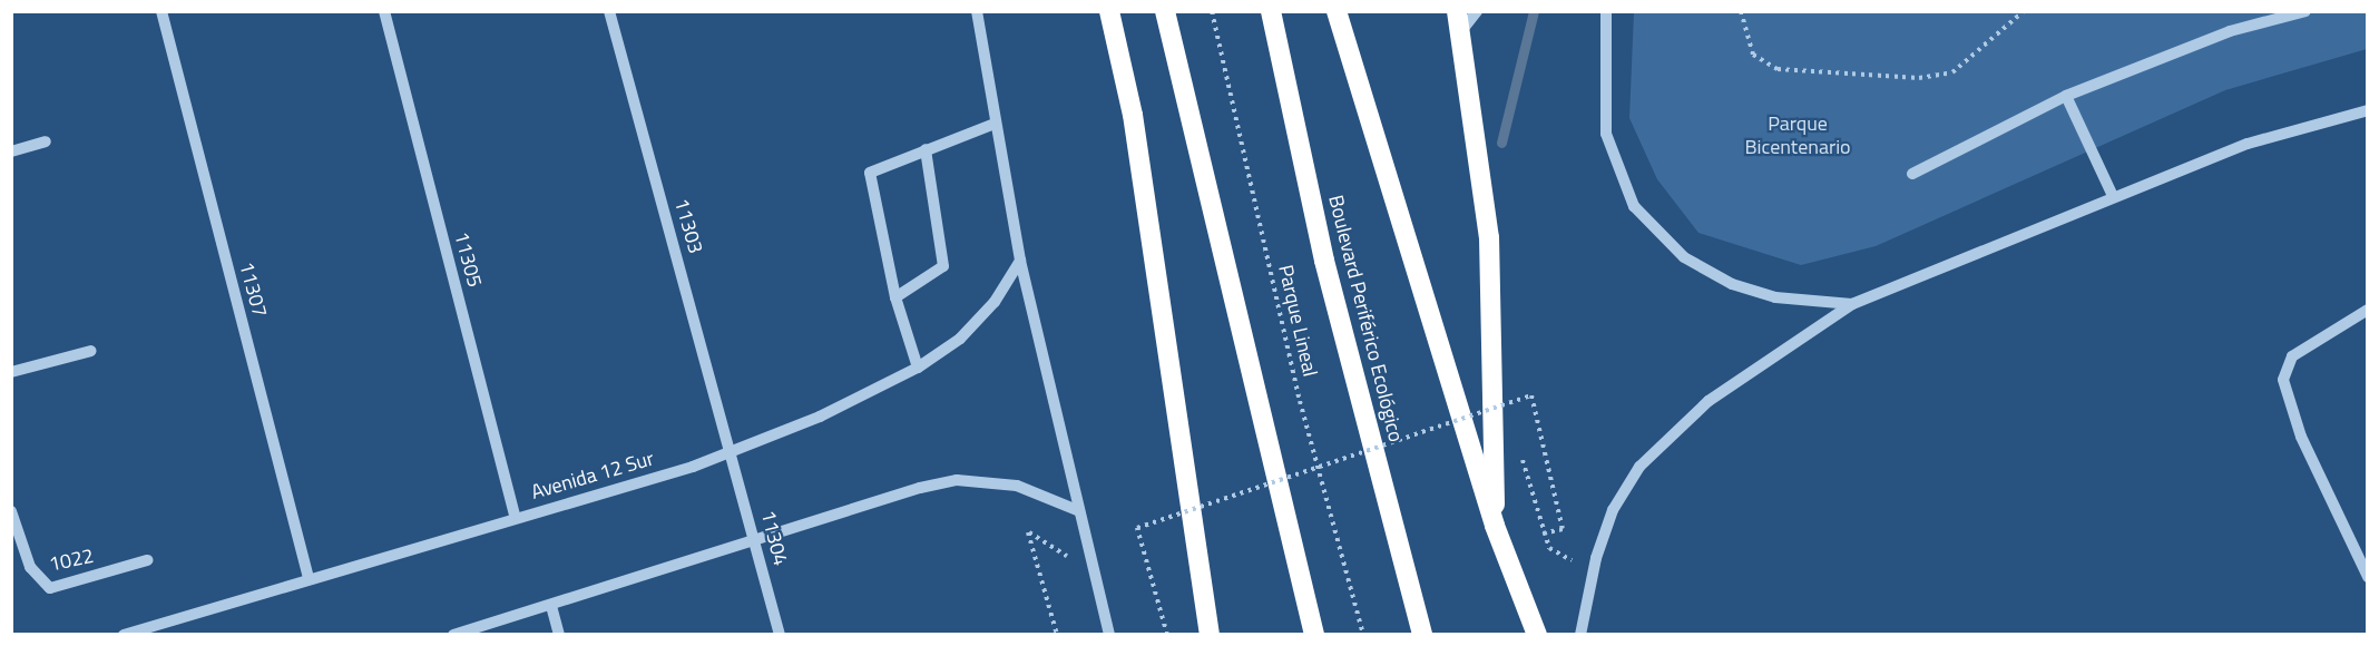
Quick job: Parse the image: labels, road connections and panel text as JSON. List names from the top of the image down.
{
  "streets": {
    "highway": ["Boulevard Periférico Ecológico"],
    "street": [
      "11303",
      "11305",
      "11307",
      "Avenida 12 Sur",
      "11304",
      "1022"
    ],
    "path": ["Parque Lineal"]
  },
  "crossings": [
    ["11303", "Avenida 12 Sur"],
    ["11303", "11304"],
    ["11305", "Avenida 12 Sur"],
    ["11307", "Avenida 12 Sur"],
    ["Avenida 12 Sur", "11304"]
  ],
  "parks": ["Parque Bicentenario"]
}
